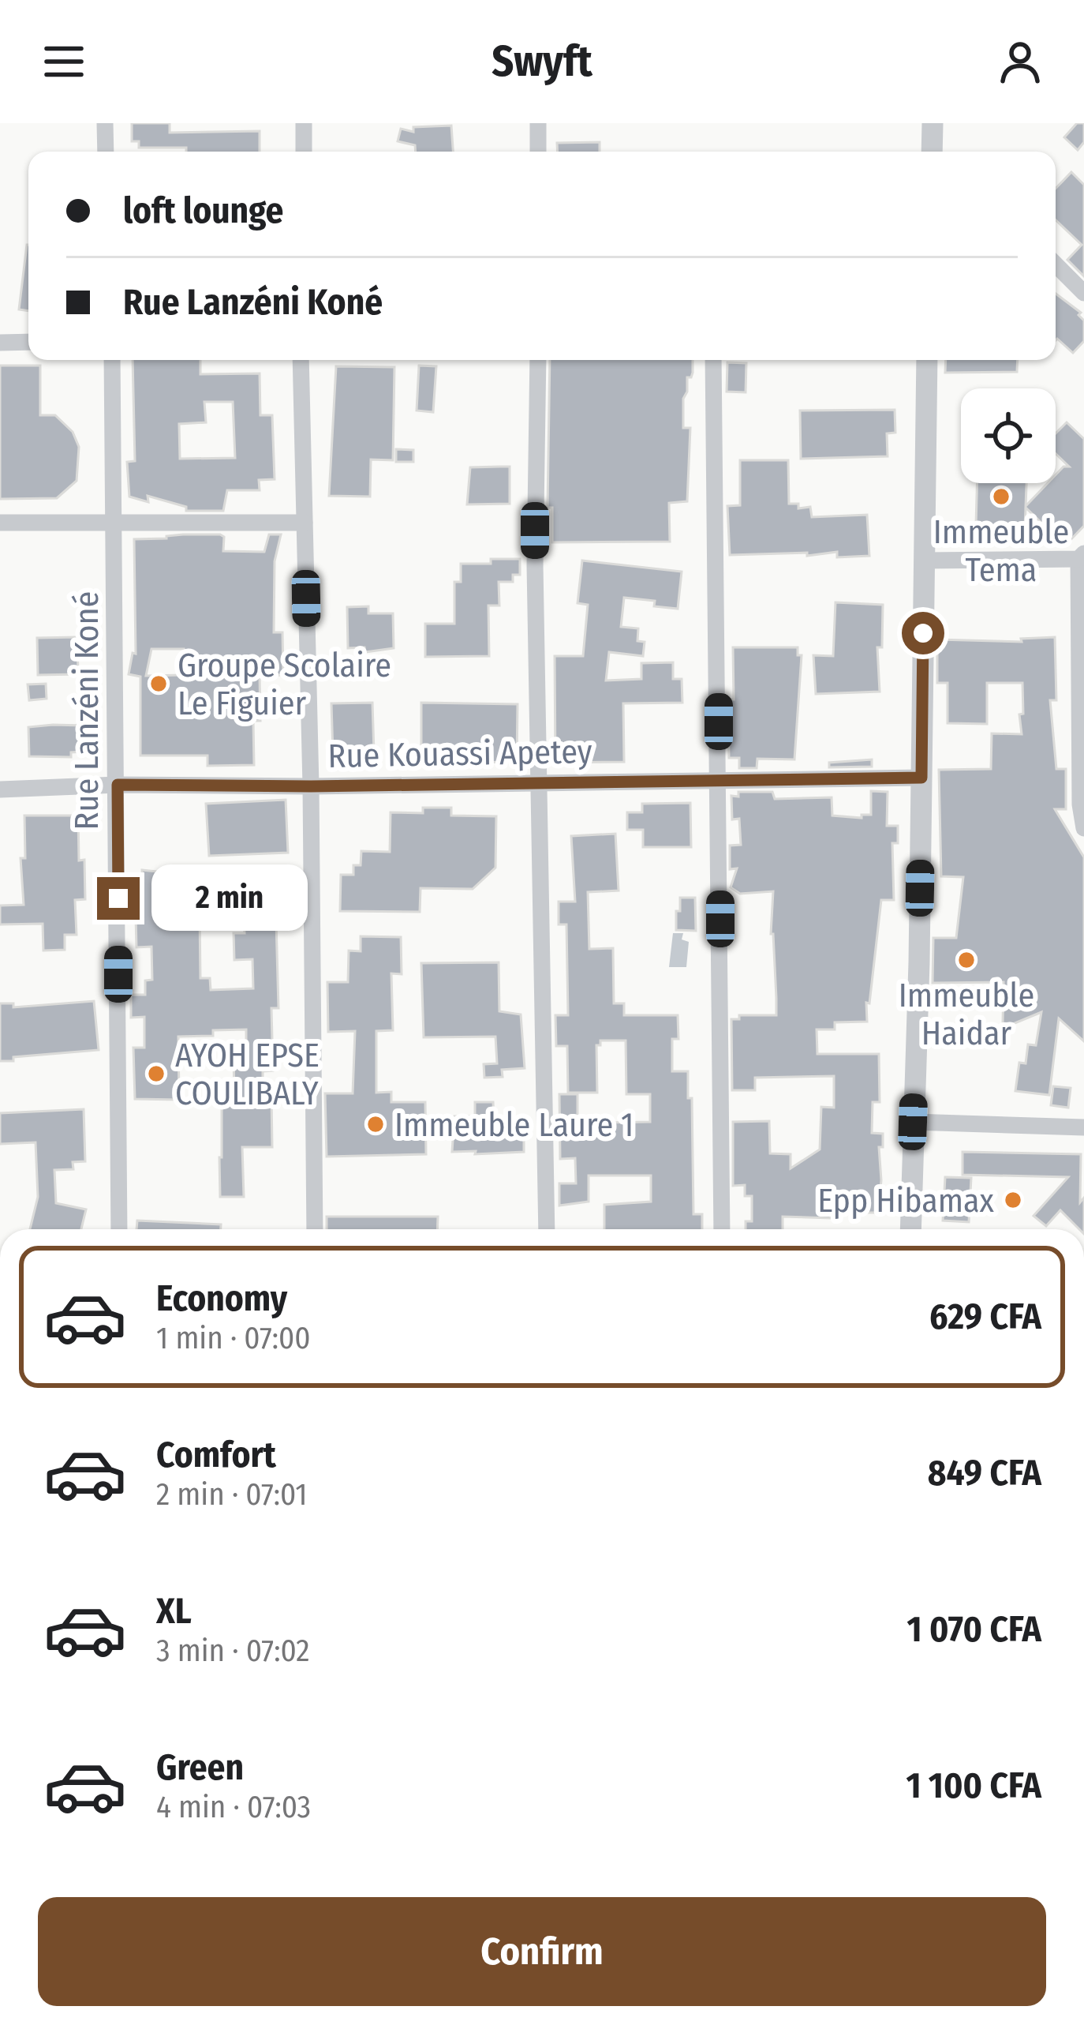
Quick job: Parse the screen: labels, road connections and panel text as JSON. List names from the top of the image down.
{
  "streets": {
    "street": ["Rue Lanzéni Koné", "Rue Kouassi Apetey"]
  },
  "crossings": [
    ["Rue Lanzéni Koné", "Rue Kouassi Apetey"]
  ],
  "places": [
    "Immeuble Tema",
    "Groupe Scolaire Le Figuier",
    "Immeuble Haidar",
    "AYOH EPSE COULIBALY",
    "Immeuble Laure 1",
    "Epp Hibamax"
  ],
  "page": {
    "header": "Swyft",
    "banner": ["loft lounge", "Rue Lanzéni Koné"],
    "bubble": "2 min",
    "list": [
      {
        "name": "Economy",
        "note": "1 min · 07:00",
        "value": "629 CFA"
      },
      {
        "name": "Comfort",
        "note": "2 min · 07:01",
        "value": "849 CFA"
      },
      {
        "name": "XL",
        "note": "3 min · 07:02",
        "value": "1 070 CFA"
      },
      {
        "name": "Green",
        "note": "4 min · 07:03",
        "value": "1 100 CFA"
      }
    ],
    "buttons": "Confirm"
  }
}
